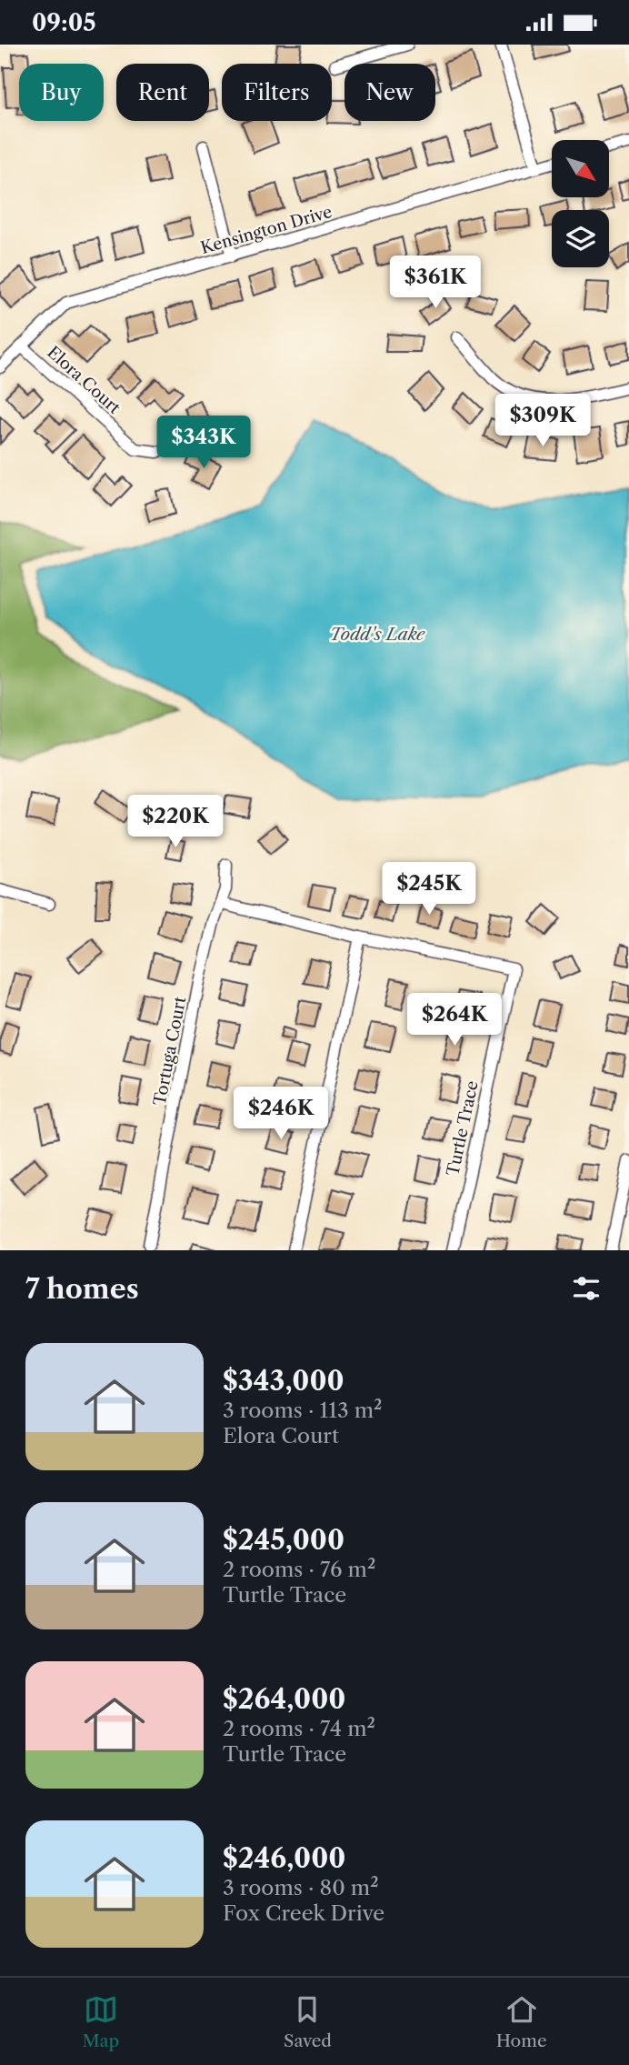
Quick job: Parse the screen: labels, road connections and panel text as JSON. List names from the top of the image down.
{
  "streets": {
    "street": [
      "Kensington Drive",
      "Elora Court",
      "Tortuga Court",
      "Turtle Trace"
    ]
  },
  "crossings": [
    ["Kensington Drive", "Elora Court"],
    ["Tortuga Court", "Turtle Trace"]
  ],
  "water": ["Todd's Lake"],
  "north": "bottom right",
  "page": {
    "status": "09:05",
    "chip": [
      "Buy",
      "Rent",
      "Filters",
      "New"
    ],
    "price": [
      "$361K",
      "$309K",
      "$343K",
      "$220K",
      "$245K",
      "$264K",
      "$246K"
    ],
    "heading": "7 homes",
    "list": [
      {
        "name": "$343,000",
        "note": "3 rooms · 113 m² · Elora Court"
      },
      {
        "name": "$245,000",
        "note": "2 rooms · 76 m² · Turtle Trace"
      },
      {
        "name": "$264,000",
        "note": "2 rooms · 74 m² · Turtle Trace"
      },
      {
        "name": "$246,000",
        "note": "3 rooms · 80 m² · Fox Creek Drive"
      }
    ],
    "tabs": ["Map", "Saved", "Home"]
  }
}
